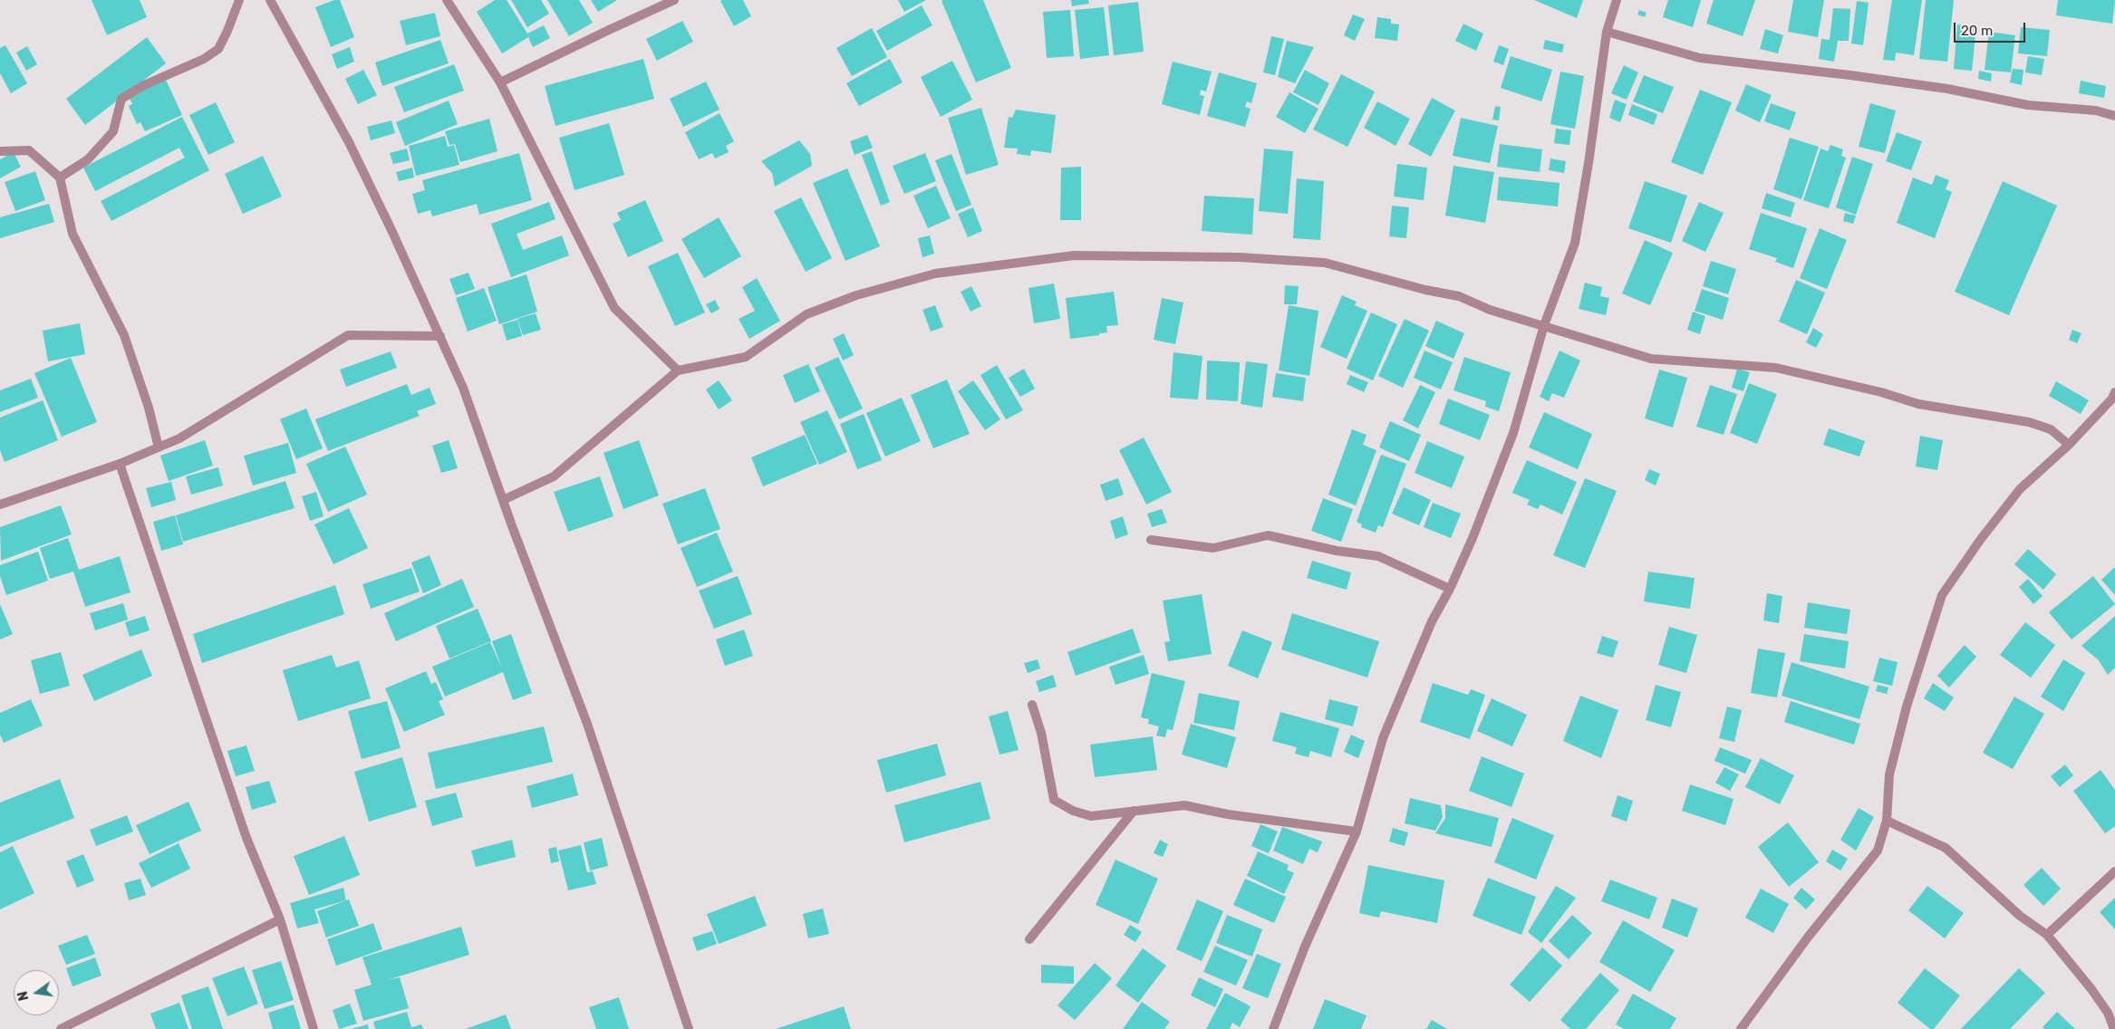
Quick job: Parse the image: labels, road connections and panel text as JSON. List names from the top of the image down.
{
  "scale_bar": "20 m",
  "north": "left"
}
